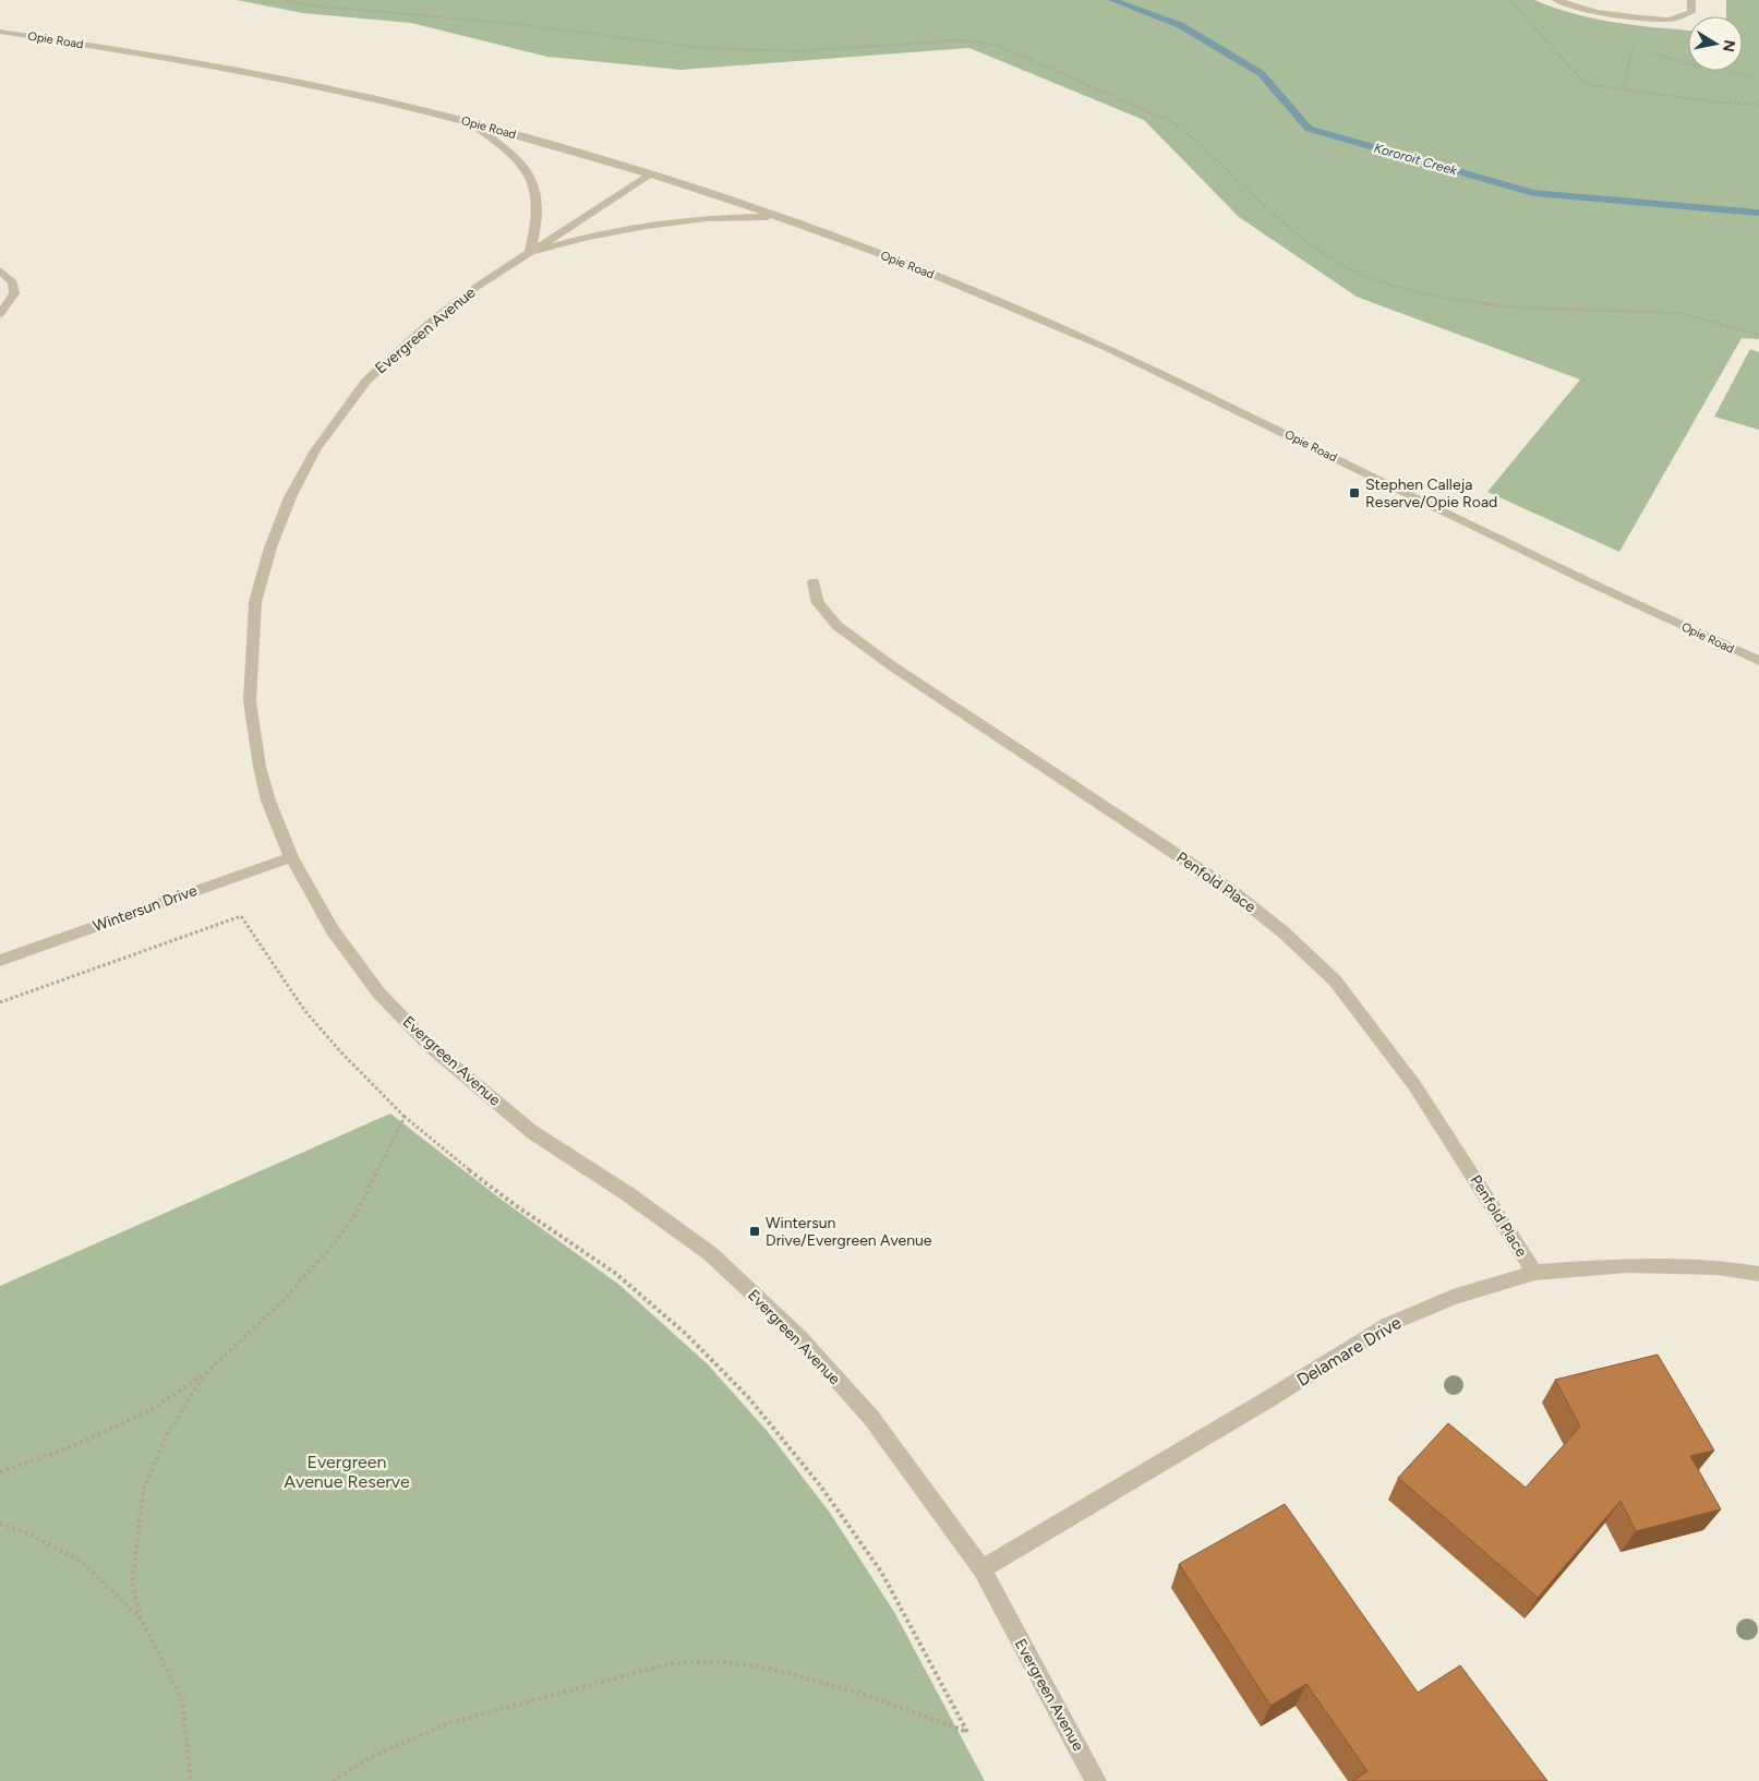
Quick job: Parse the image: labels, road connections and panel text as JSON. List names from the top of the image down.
{
  "streets": {
    "street": [
      "Opie Road",
      "Evergreen Avenue",
      "Penfold Place",
      "Wintersun Drive",
      "Delamare Drive"
    ]
  },
  "crossings": [
    ["Opie Road", "Evergreen Avenue"],
    ["Evergreen Avenue", "Wintersun Drive"],
    ["Evergreen Avenue", "Delamare Drive"],
    ["Penfold Place", "Delamare Drive"]
  ],
  "water": ["Kororoit Creek"],
  "parks": ["Evergreen Avenue Reserve"],
  "places": {
    "transit": ["Stephen Calleja Reserve/Opie Road", "Wintersun Drive/Evergreen Avenue"]
  },
  "north": "right"
}
